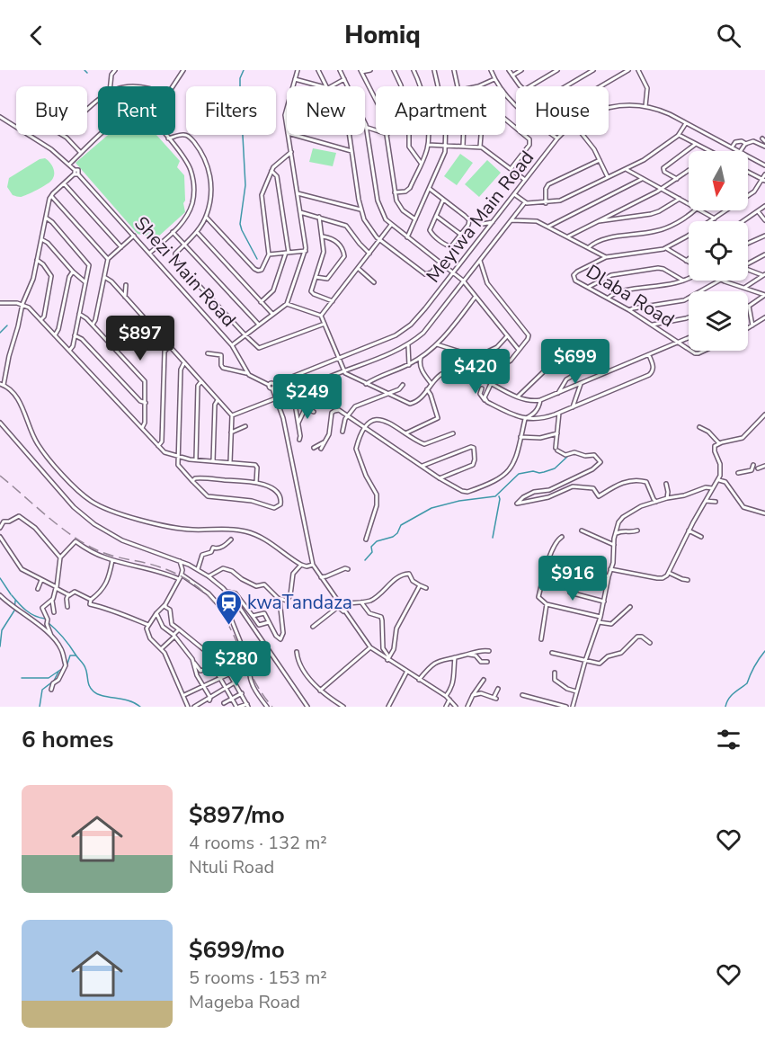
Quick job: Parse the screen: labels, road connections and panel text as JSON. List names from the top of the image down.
{
  "streets": {
    "street": ["Meyiwa Main Road", "Shezi Main Road", "Dlaba Road"]
  },
  "places": {
    "station": ["kwaTandaza"]
  },
  "north": "bottom",
  "page": {
    "header": "Homiq",
    "chip": [
      "Buy",
      "Rent",
      "Filters",
      "New",
      "Apartment",
      "House"
    ],
    "price": [
      "$897",
      "$699",
      "$420",
      "$249",
      "$916",
      "$280"
    ],
    "heading": "6 homes",
    "list": [
      {
        "name": "$897/mo",
        "note": "4 rooms · 132 m² · Ntuli Road"
      },
      {
        "name": "$699/mo",
        "note": "5 rooms · 153 m² · Mageba Road"
      }
    ]
  }
}
